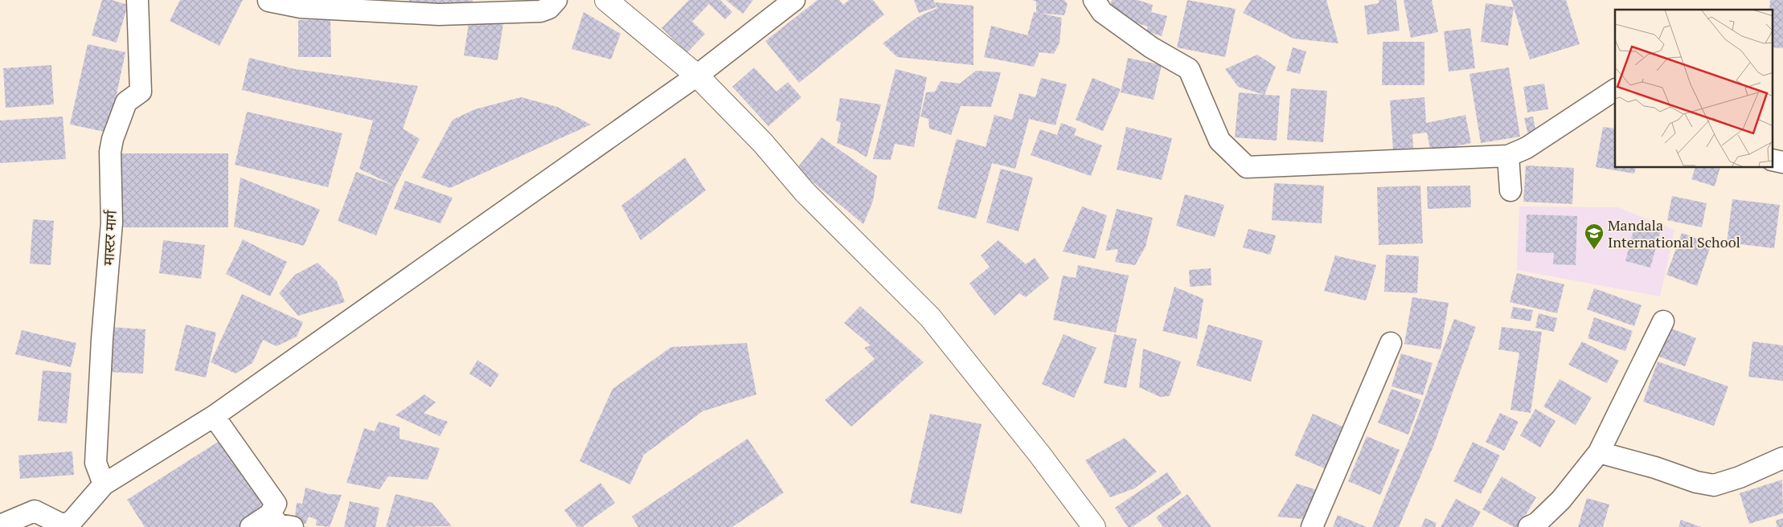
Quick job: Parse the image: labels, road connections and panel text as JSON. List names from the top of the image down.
{
  "streets": {
    "street": ["मास्टर मार्ग"]
  },
  "places": {
    "school or university": ["Mandala International School"]
  }
}
